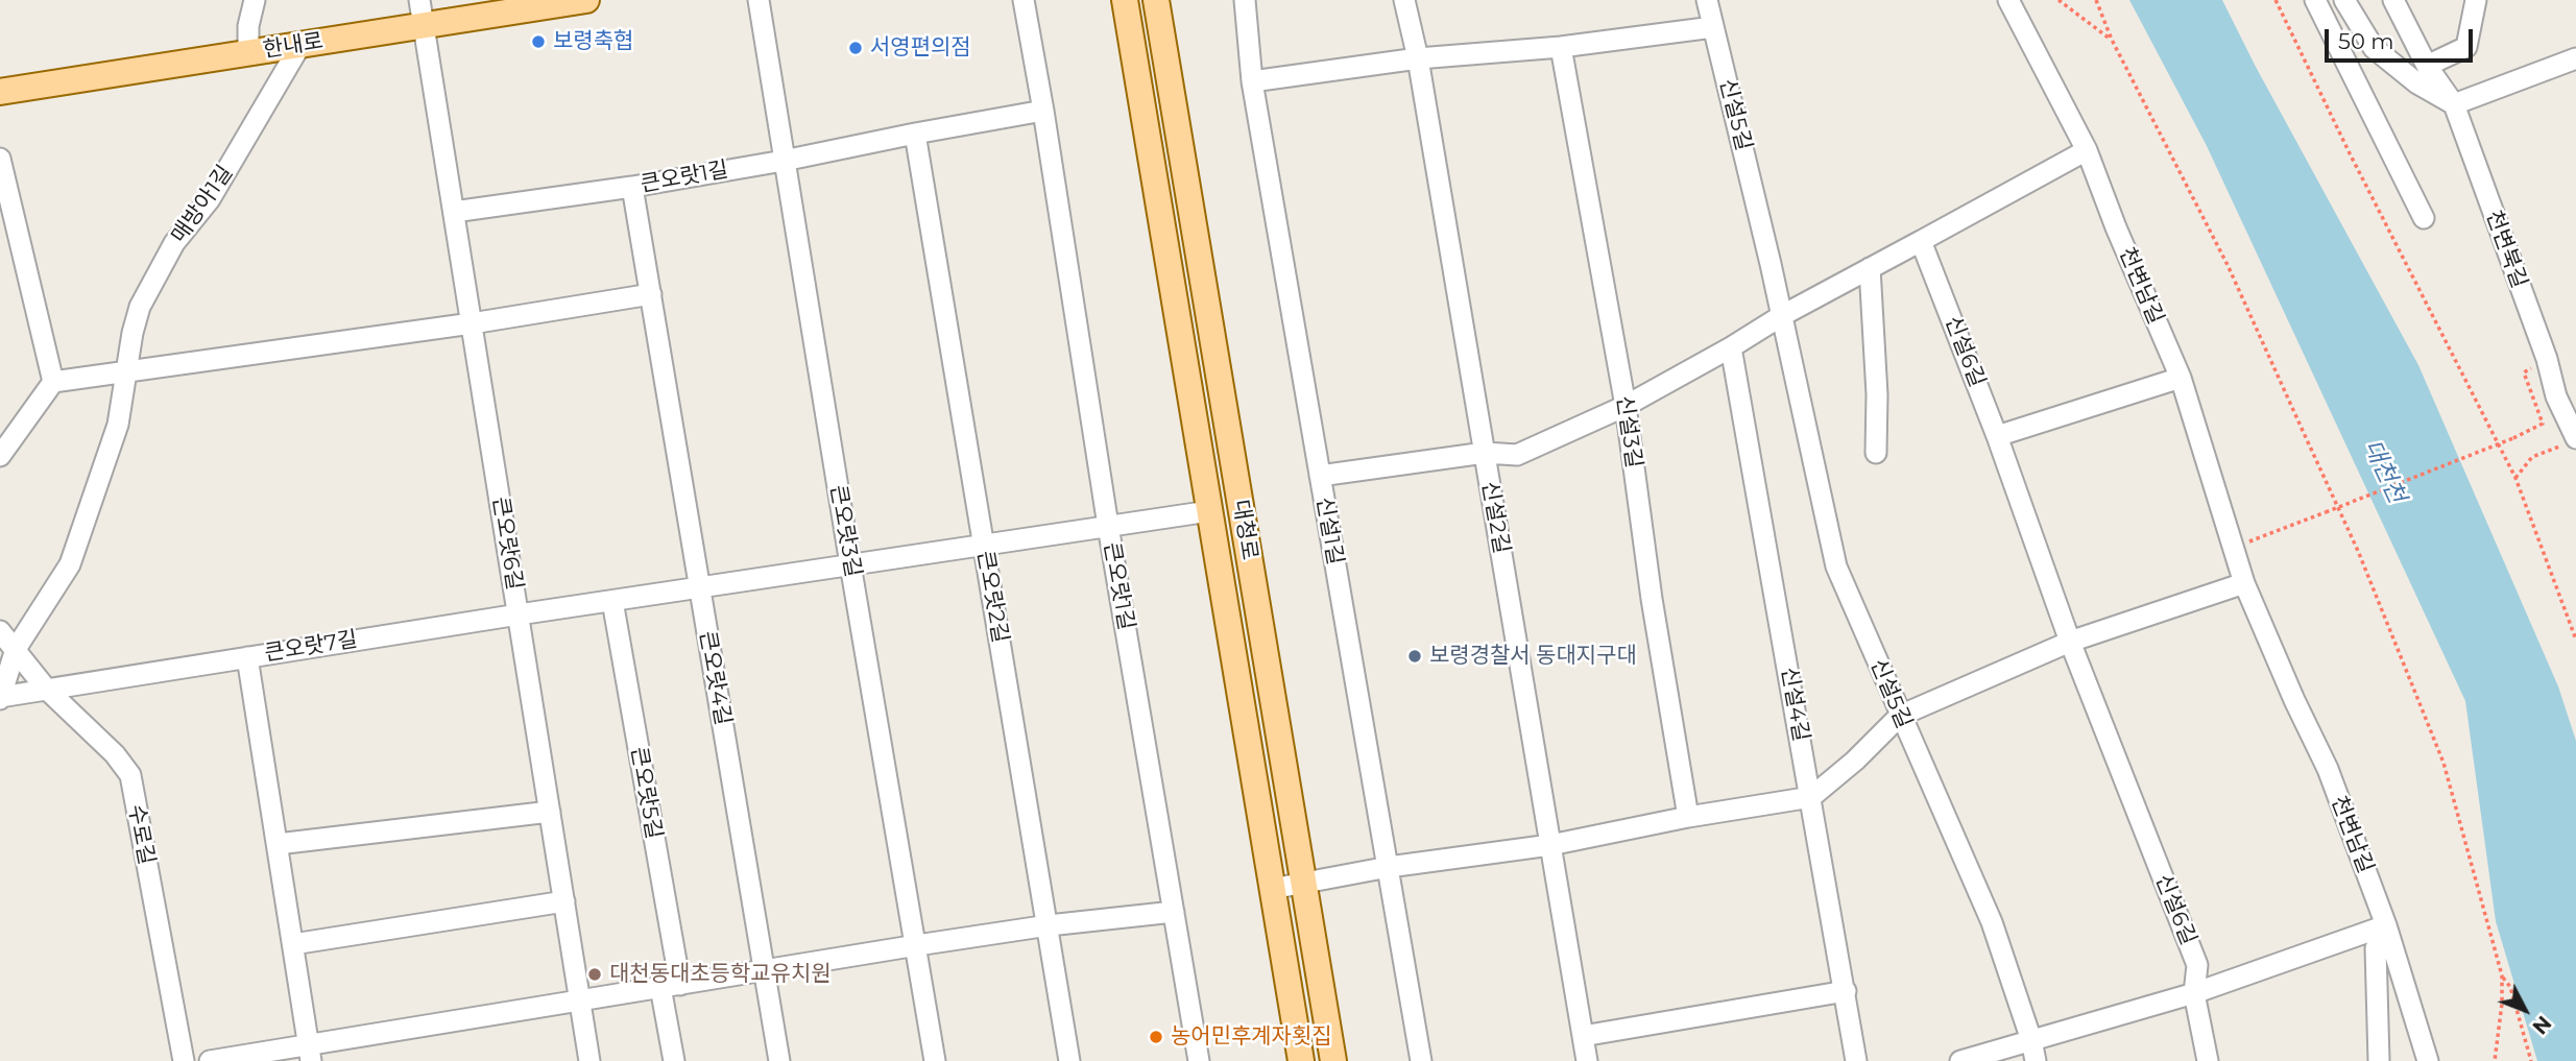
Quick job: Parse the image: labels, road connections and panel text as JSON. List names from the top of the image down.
{
  "streets": {
    "main road": ["한내로", "대청로"],
    "street": [
      "신설5길",
      "큰오랏1길",
      "매방아1길",
      "천변북길",
      "천변남길",
      "신설6길",
      "신설3길",
      "신설2길",
      "큰오랏3길",
      "신설1길",
      "큰오랏6길",
      "큰오랏2길",
      "큰오랏7길",
      "큰오랏4길",
      "신설4길",
      "큰오랏5길",
      "수로길"
    ]
  },
  "crossings": [
    ["한내로", "매방아1길"],
    ["한내로", "큰오랏6길"],
    ["큰오랏1길", "큰오랏3길"],
    ["큰오랏1길", "큰오랏6길"],
    ["큰오랏1길", "큰오랏2길"],
    ["큰오랏1길", "큰오랏7길"],
    ["큰오랏1길", "큰오랏4길"],
    ["매방아1길", "수로길"],
    ["대청로", "큰오랏7길"],
    ["큰오랏3길", "큰오랏7길"],
    ["큰오랏6길", "큰오랏7길"],
    ["큰오랏2길", "큰오랏7길"],
    ["큰오랏7길", "큰오랏4길"],
    ["큰오랏7길", "큰오랏5길"]
  ],
  "water": ["대천천"],
  "places": [
    "보령축협",
    "서영편의점",
    "보령경찰서 동대지구대",
    "대천동대초등학교유치원",
    "농어민후계자횟집"
  ],
  "scale_bar": "50 m",
  "north": "bottom right"
}
